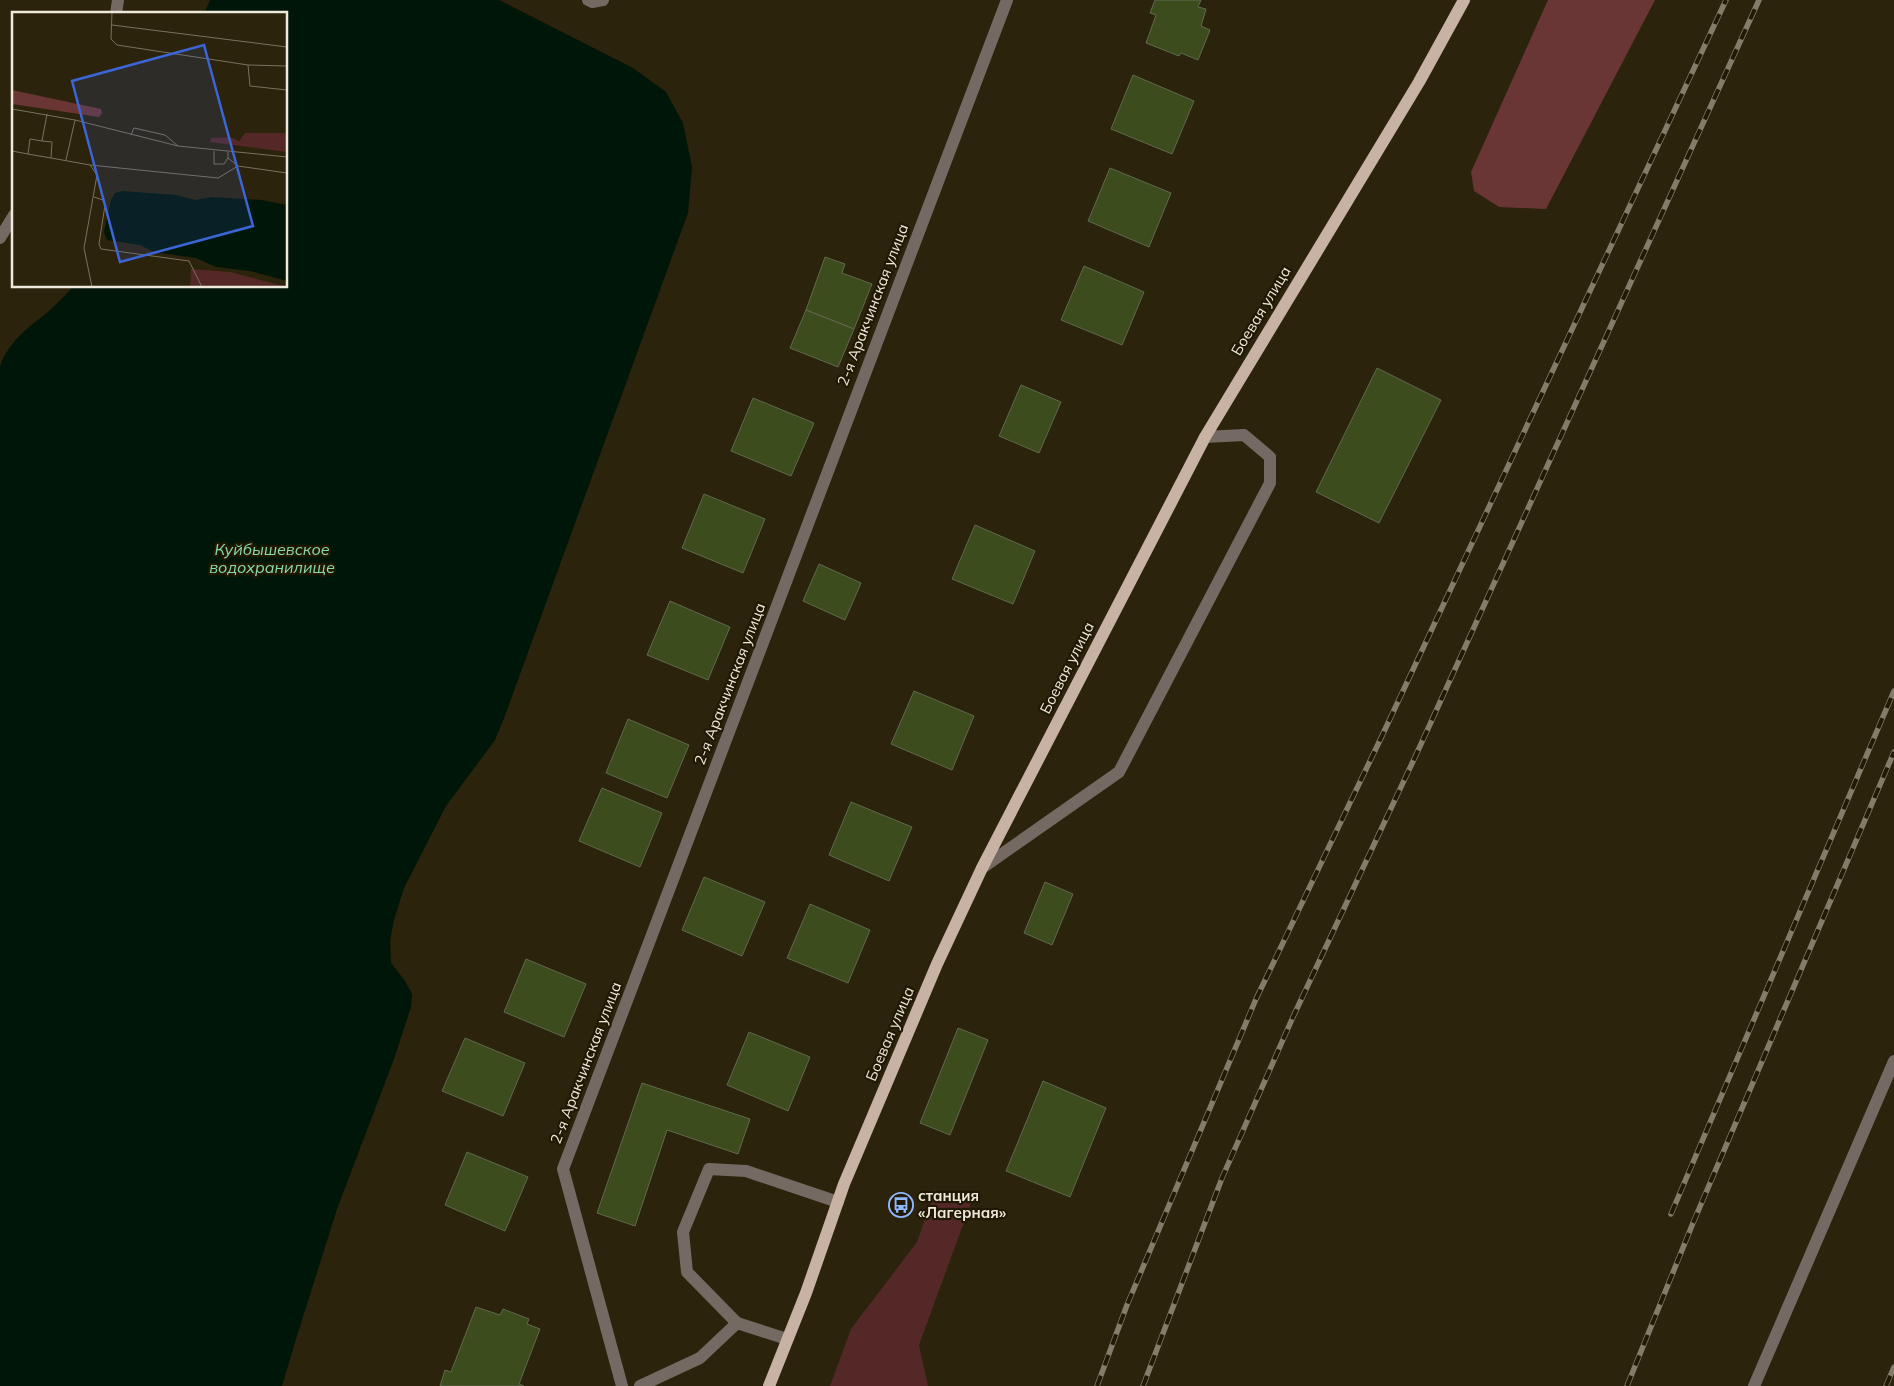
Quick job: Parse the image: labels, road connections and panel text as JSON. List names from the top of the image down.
{
  "streets": {
    "main road": ["Боевая улица"],
    "street": ["2-я Аракчинская улица"]
  },
  "water": ["Куйбышевское водохранилище"],
  "places": {
    "bus stop": ["станция «Лагерная»"]
  }
}
